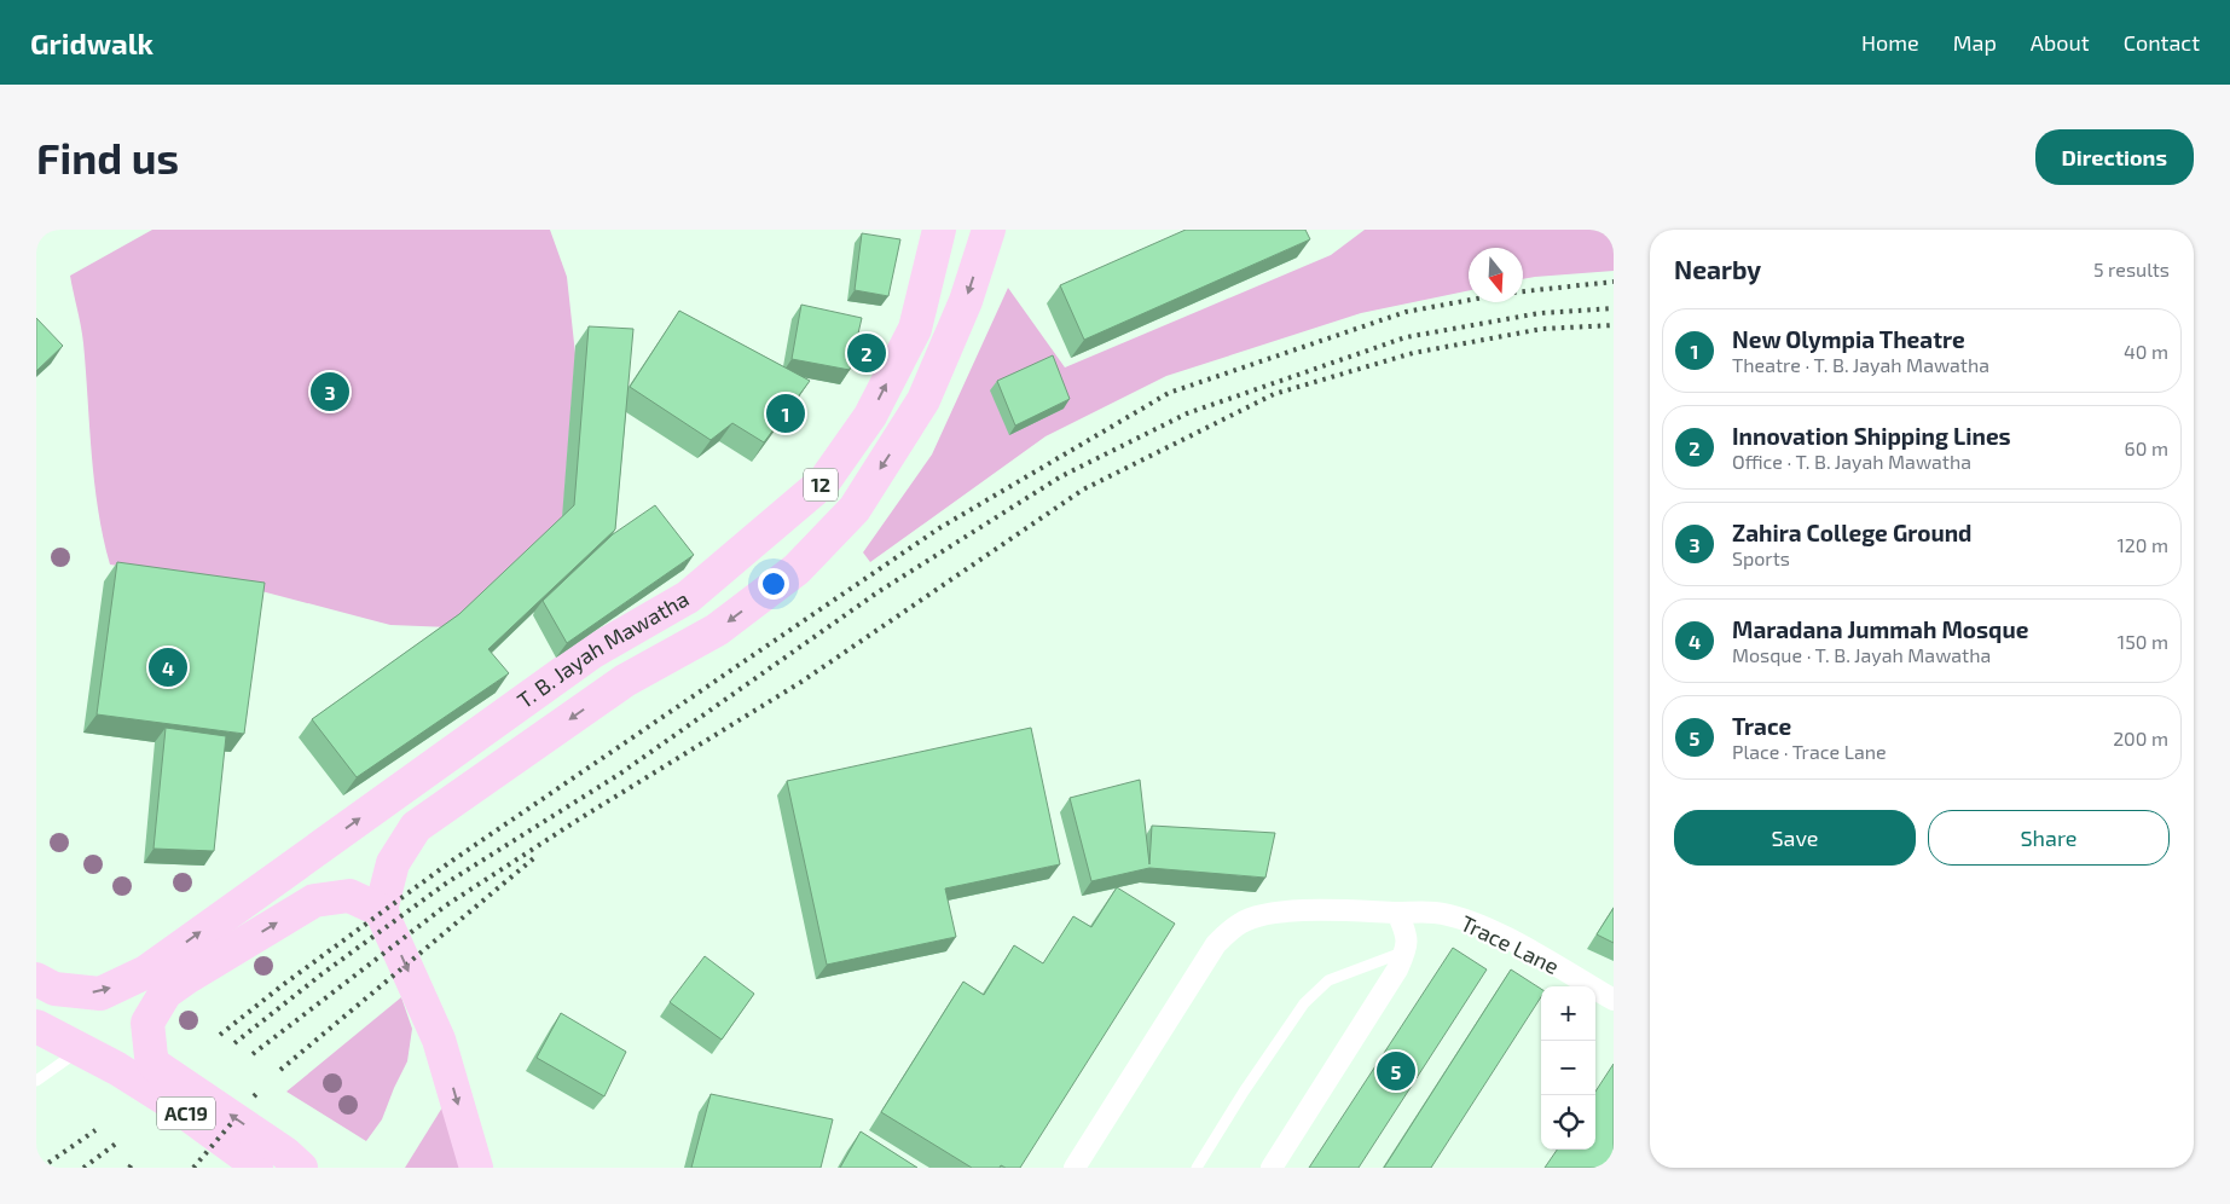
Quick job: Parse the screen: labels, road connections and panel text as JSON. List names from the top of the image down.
{
  "streets": {
    "main road": ["12", "T. B. Jayah Mawatha", "AC19"],
    "street": ["Trace Lane"]
  },
  "north": "bottom",
  "page": {
    "header": "Gridwalk",
    "nav": [
      "Home",
      "Map",
      "About",
      "Contact"
    ],
    "buttons": [
      "Directions",
      ["Save", "Share"]
    ],
    "title": "Find us",
    "heading": ["Nearby", "5 results"],
    "list": [
      {
        "mark": "1",
        "name": "New Olympia Theatre",
        "note": "Theatre · T. B. Jayah Mawatha",
        "value": "40 m"
      },
      {
        "mark": "2",
        "name": "Innovation Shipping Lines",
        "note": "Office · T. B. Jayah Mawatha",
        "value": "60 m"
      },
      {
        "mark": "3",
        "name": "Zahira College Ground",
        "note": "Sports",
        "value": "120 m"
      },
      {
        "mark": "4",
        "name": "Maradana Jummah Mosque",
        "note": "Mosque · T. B. Jayah Mawatha",
        "value": "150 m"
      },
      {
        "mark": "5",
        "name": "Trace",
        "note": "Place · Trace Lane",
        "value": "200 m"
      }
    ],
    "pins": [
      "2",
      "3",
      "1",
      "4",
      "5"
    ],
    "map_buttons": ["+", "−"]
  }
}
